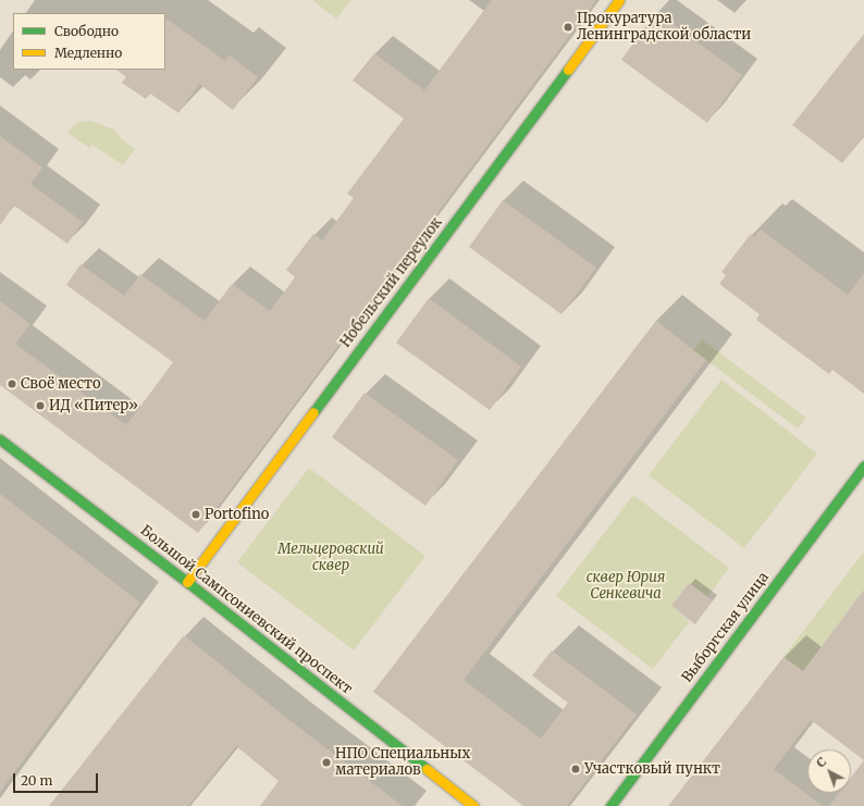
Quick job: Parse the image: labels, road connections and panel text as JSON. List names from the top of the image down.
{
  "streets": {
    "street": ["Нобельский переулок", "Большой Сампсониевский проспект", "Выборгская улица"]
  },
  "crossings": [
    ["Нобельский переулок", "Большой Сампсониевский проспект"]
  ],
  "parks": ["Мельцеровский сквер", "сквер Юрия Сенкевича"],
  "places": [
    "Прокуратура Ленинградской области",
    "Своё место",
    "ИД «Питер»",
    "Portofino",
    "НПО Специальных материалов",
    "Участковый пункт"
  ],
  "legend": ["Свободно", "Медленно"],
  "scale_bar": "20 m",
  "north": "top left"
}
